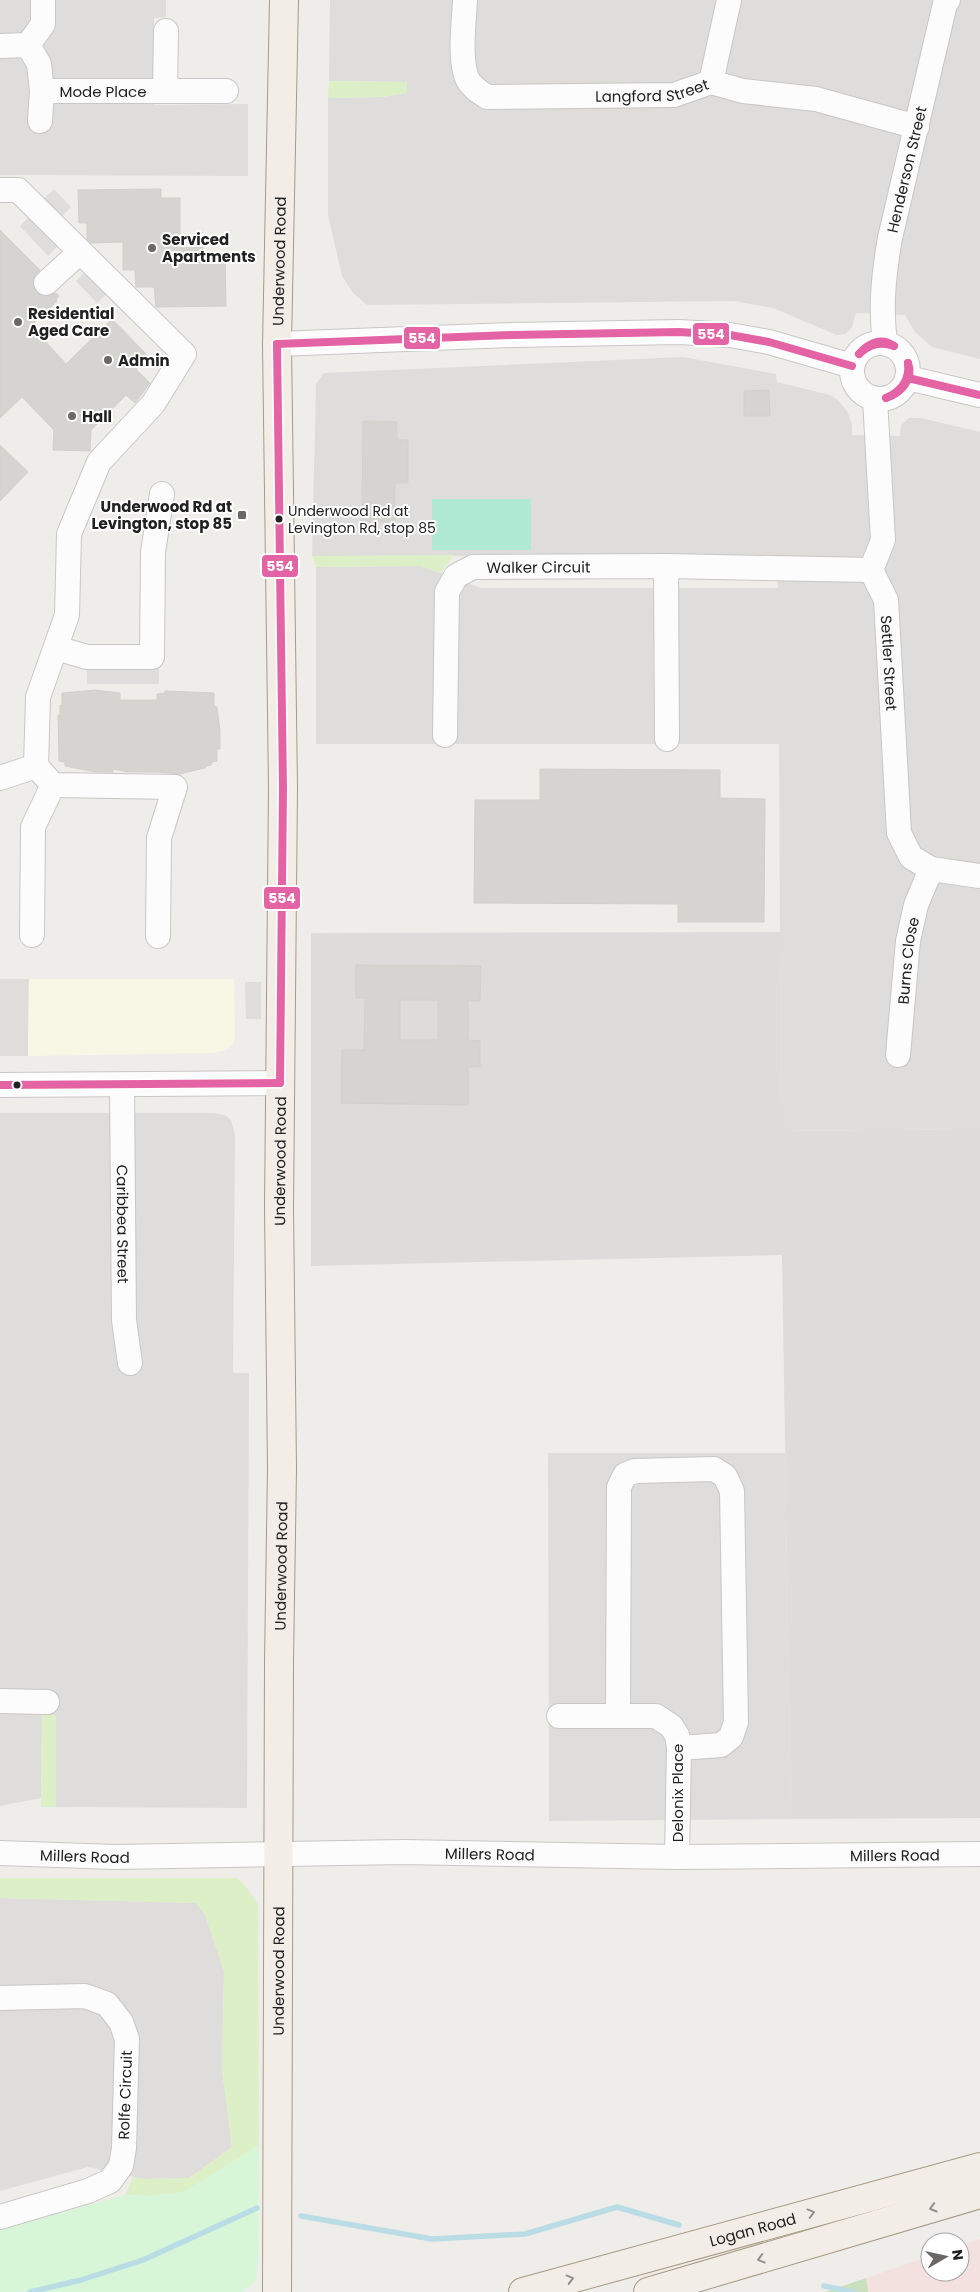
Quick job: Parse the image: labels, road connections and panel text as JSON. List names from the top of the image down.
{
  "streets": {
    "main road": ["Underwood Road", "Logan Road"],
    "street": [
      "Mode Place",
      "Langford Street",
      "Henderson Street",
      "Walker Circuit",
      "Settler Street",
      "Burns Close",
      "Caribbea Street",
      "Delonix Place",
      "Millers Road",
      "Rolfe Circuit"
    ]
  },
  "crossings": [
    ["Langford Street", "Henderson Street"],
    ["Underwood Road", "Millers Road"],
    ["Walker Circuit", "Settler Street"],
    ["Settler Street", "Burns Close"],
    ["Delonix Place", "Millers Road"]
  ],
  "places": {
    "other": [
      "Serviced Apartments",
      "Residential Aged Care",
      "Admin",
      "Hall",
      "Underwood Rd at Levington Rd, stop 85"
    ],
    "transit": ["Underwood Rd at Levington, stop 85"]
  },
  "lines": ["transit line 554"],
  "north": "right"
}
